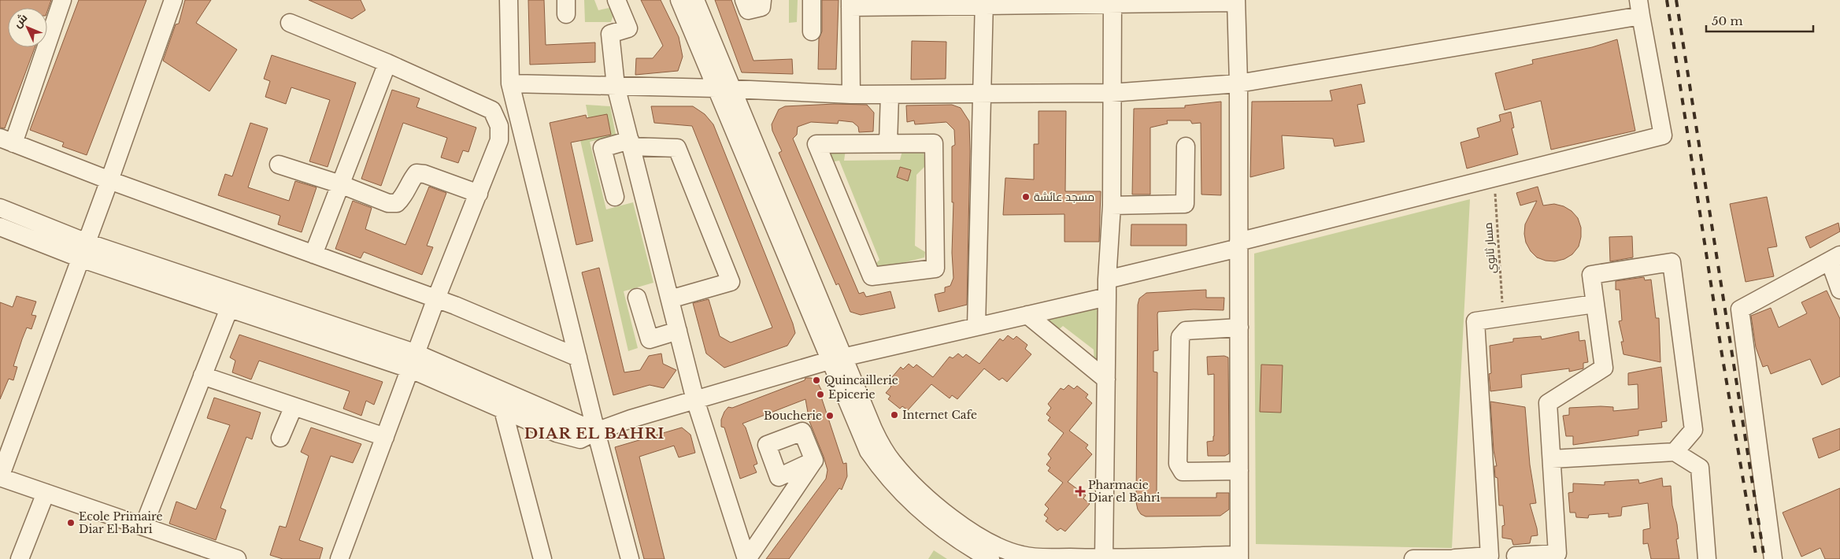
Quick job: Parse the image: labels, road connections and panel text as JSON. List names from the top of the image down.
{
  "streets": {
    "path": ["مسار ثانوي"]
  },
  "districts": ["DIAR EL BAHRI"],
  "places": {
    "other": [
      "مسجد عائشة",
      "Quincaillerie",
      "Epicerie",
      "Internet Cafe",
      "Boucherie",
      "Ecole Primaire Diar El Bahri"
    ],
    "health": ["Pharmacie Diar el Bahri"]
  },
  "scale_bar": "50 m",
  "north": "top left"
}
